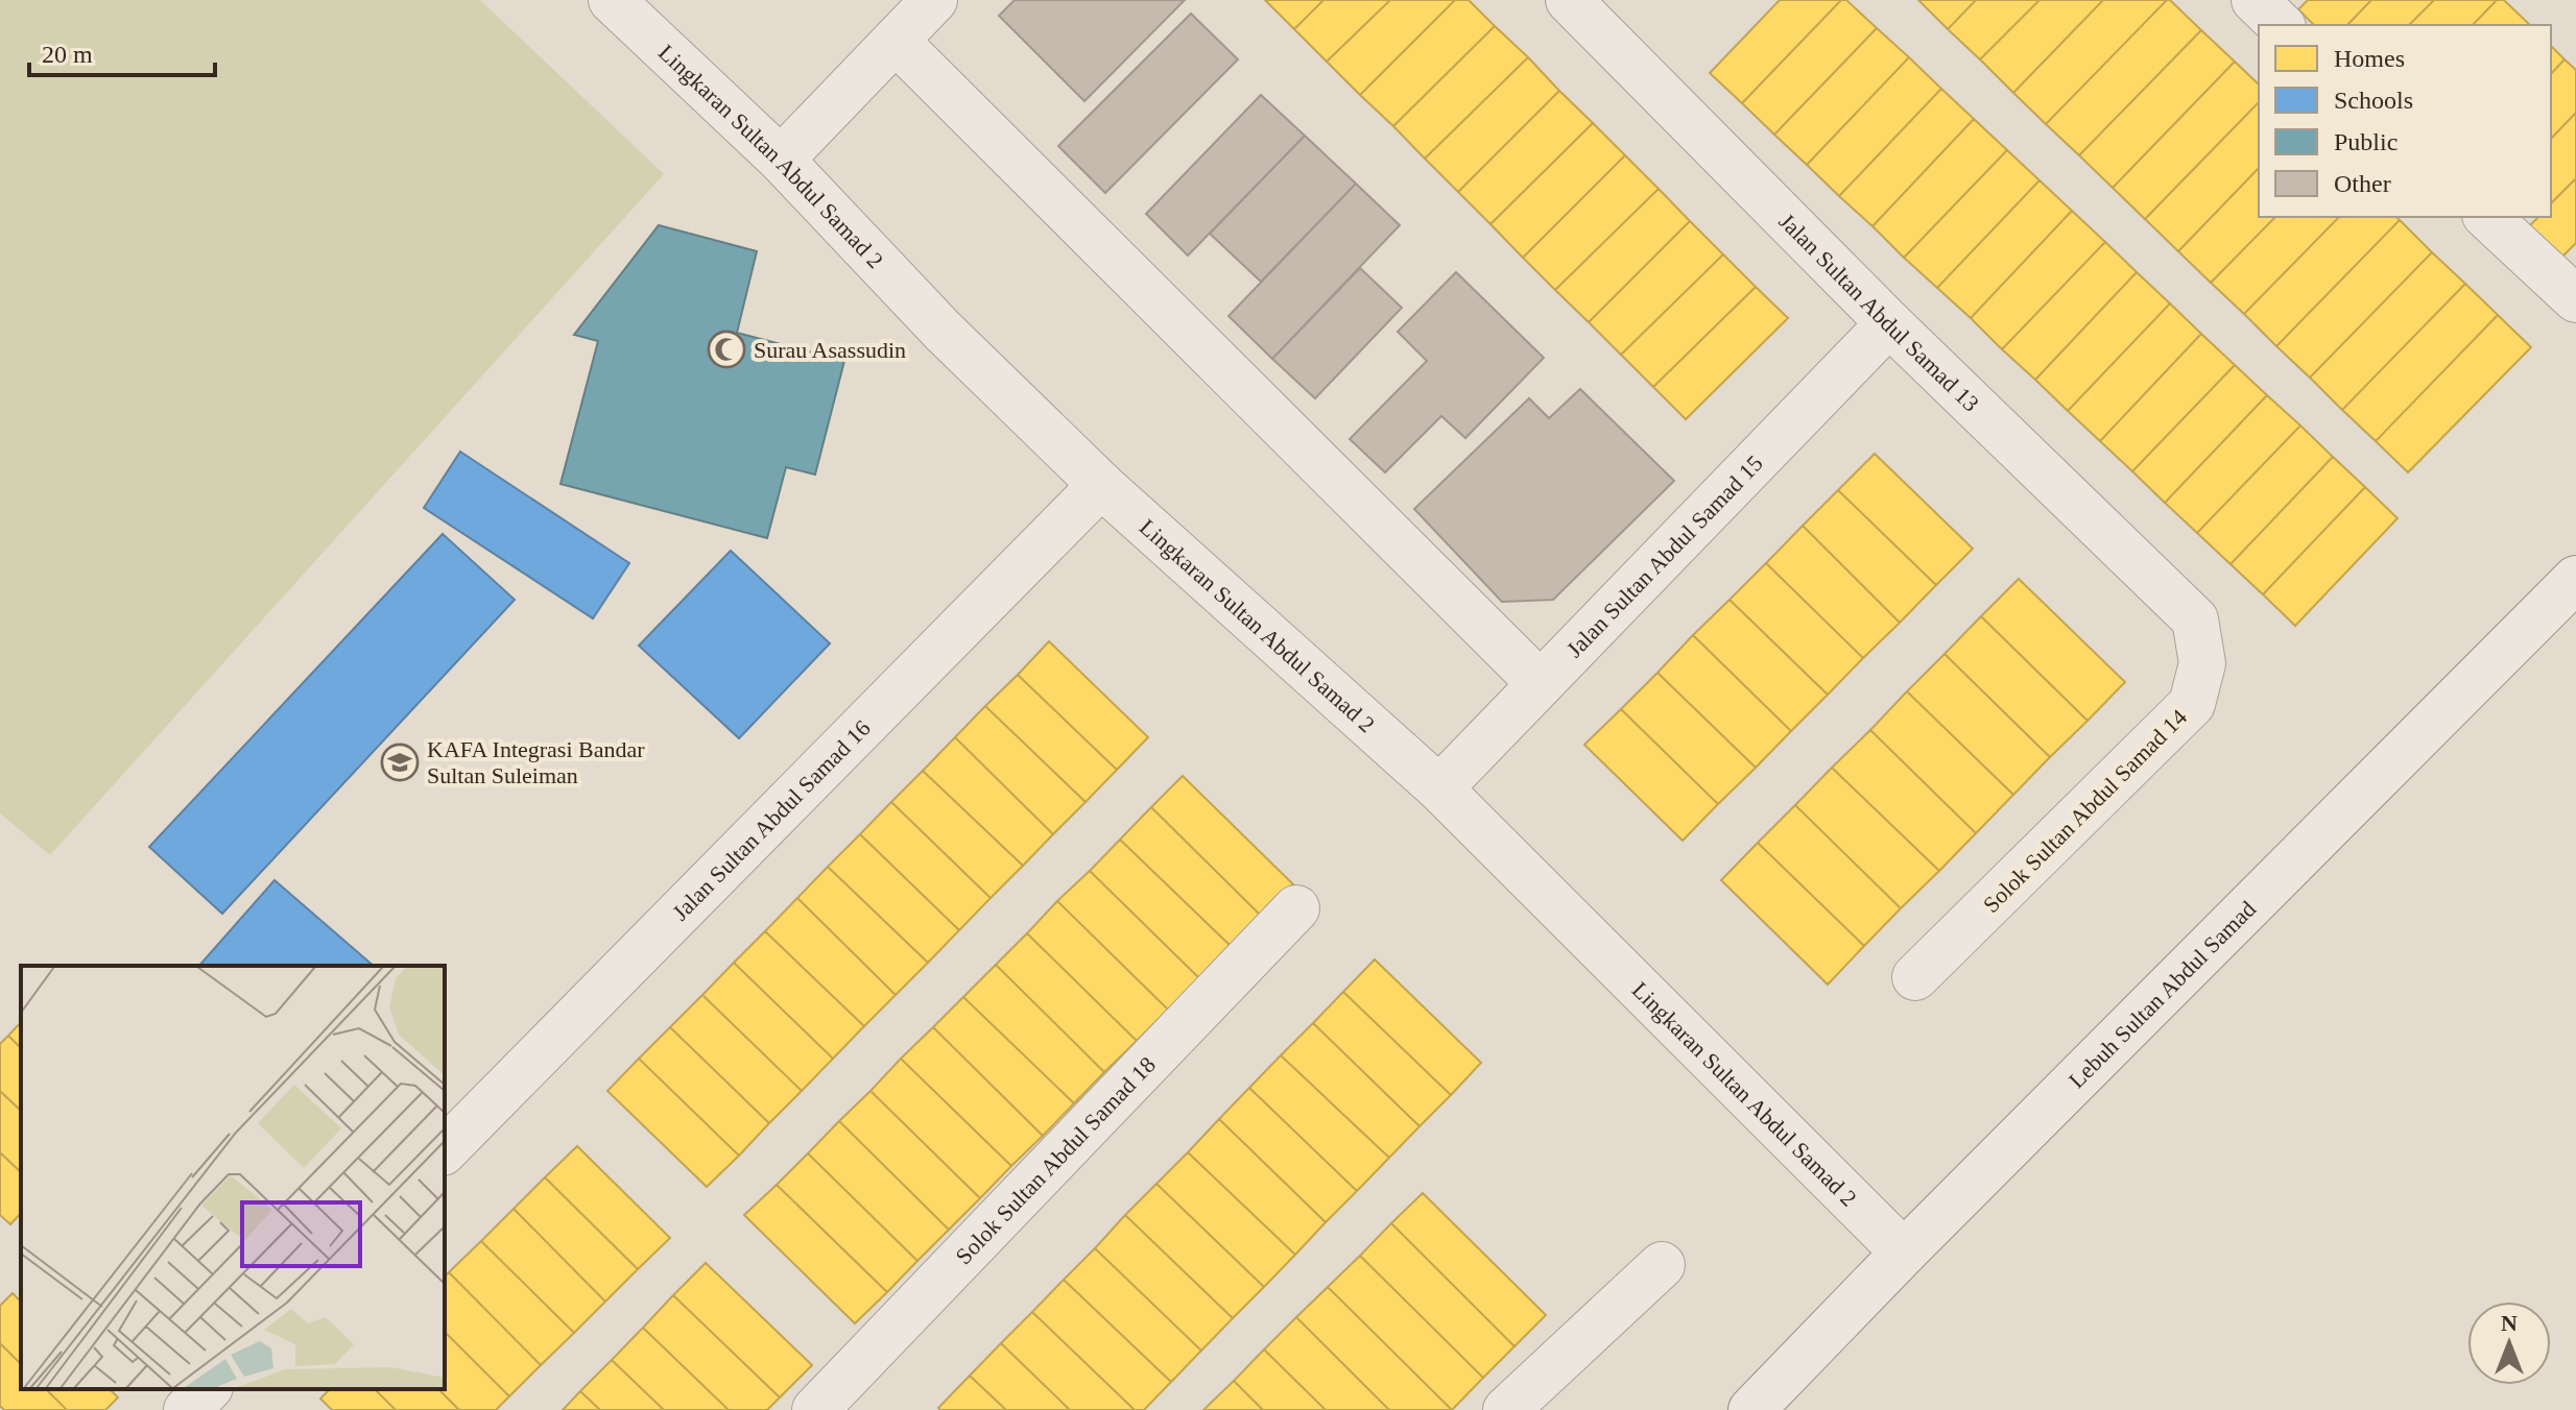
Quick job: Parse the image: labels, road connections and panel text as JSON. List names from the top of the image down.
{
  "streets": {
    "street": [
      "Lingkaran Sultan Abdul Samad 2",
      "Jalan Sultan Abdul Samad 13",
      "Jalan Sultan Abdul Samad 15",
      "Solok Sultan Abdul Samad 14",
      "Jalan Sultan Abdul Samad 16",
      "Lebuh Sultan Abdul Samad",
      "Solok Sultan Abdul Samad 18"
    ]
  },
  "crossings": [
    ["Lingkaran Sultan Abdul Samad 2", "Jalan Sultan Abdul Samad 15"],
    ["Lingkaran Sultan Abdul Samad 2", "Jalan Sultan Abdul Samad 16"],
    ["Lingkaran Sultan Abdul Samad 2", "Lebuh Sultan Abdul Samad"],
    ["Jalan Sultan Abdul Samad 13", "Jalan Sultan Abdul Samad 15"],
    ["Jalan Sultan Abdul Samad 13", "Solok Sultan Abdul Samad 14"]
  ],
  "places": {
    "mosque": ["Surau Asassudin"],
    "school or university": ["KAFA Integrasi Bandar Sultan Suleiman"]
  },
  "legend": [
    "Homes",
    "Schools",
    "Public",
    "Other"
  ],
  "scale_bar": "20 m",
  "north": "top"
}
